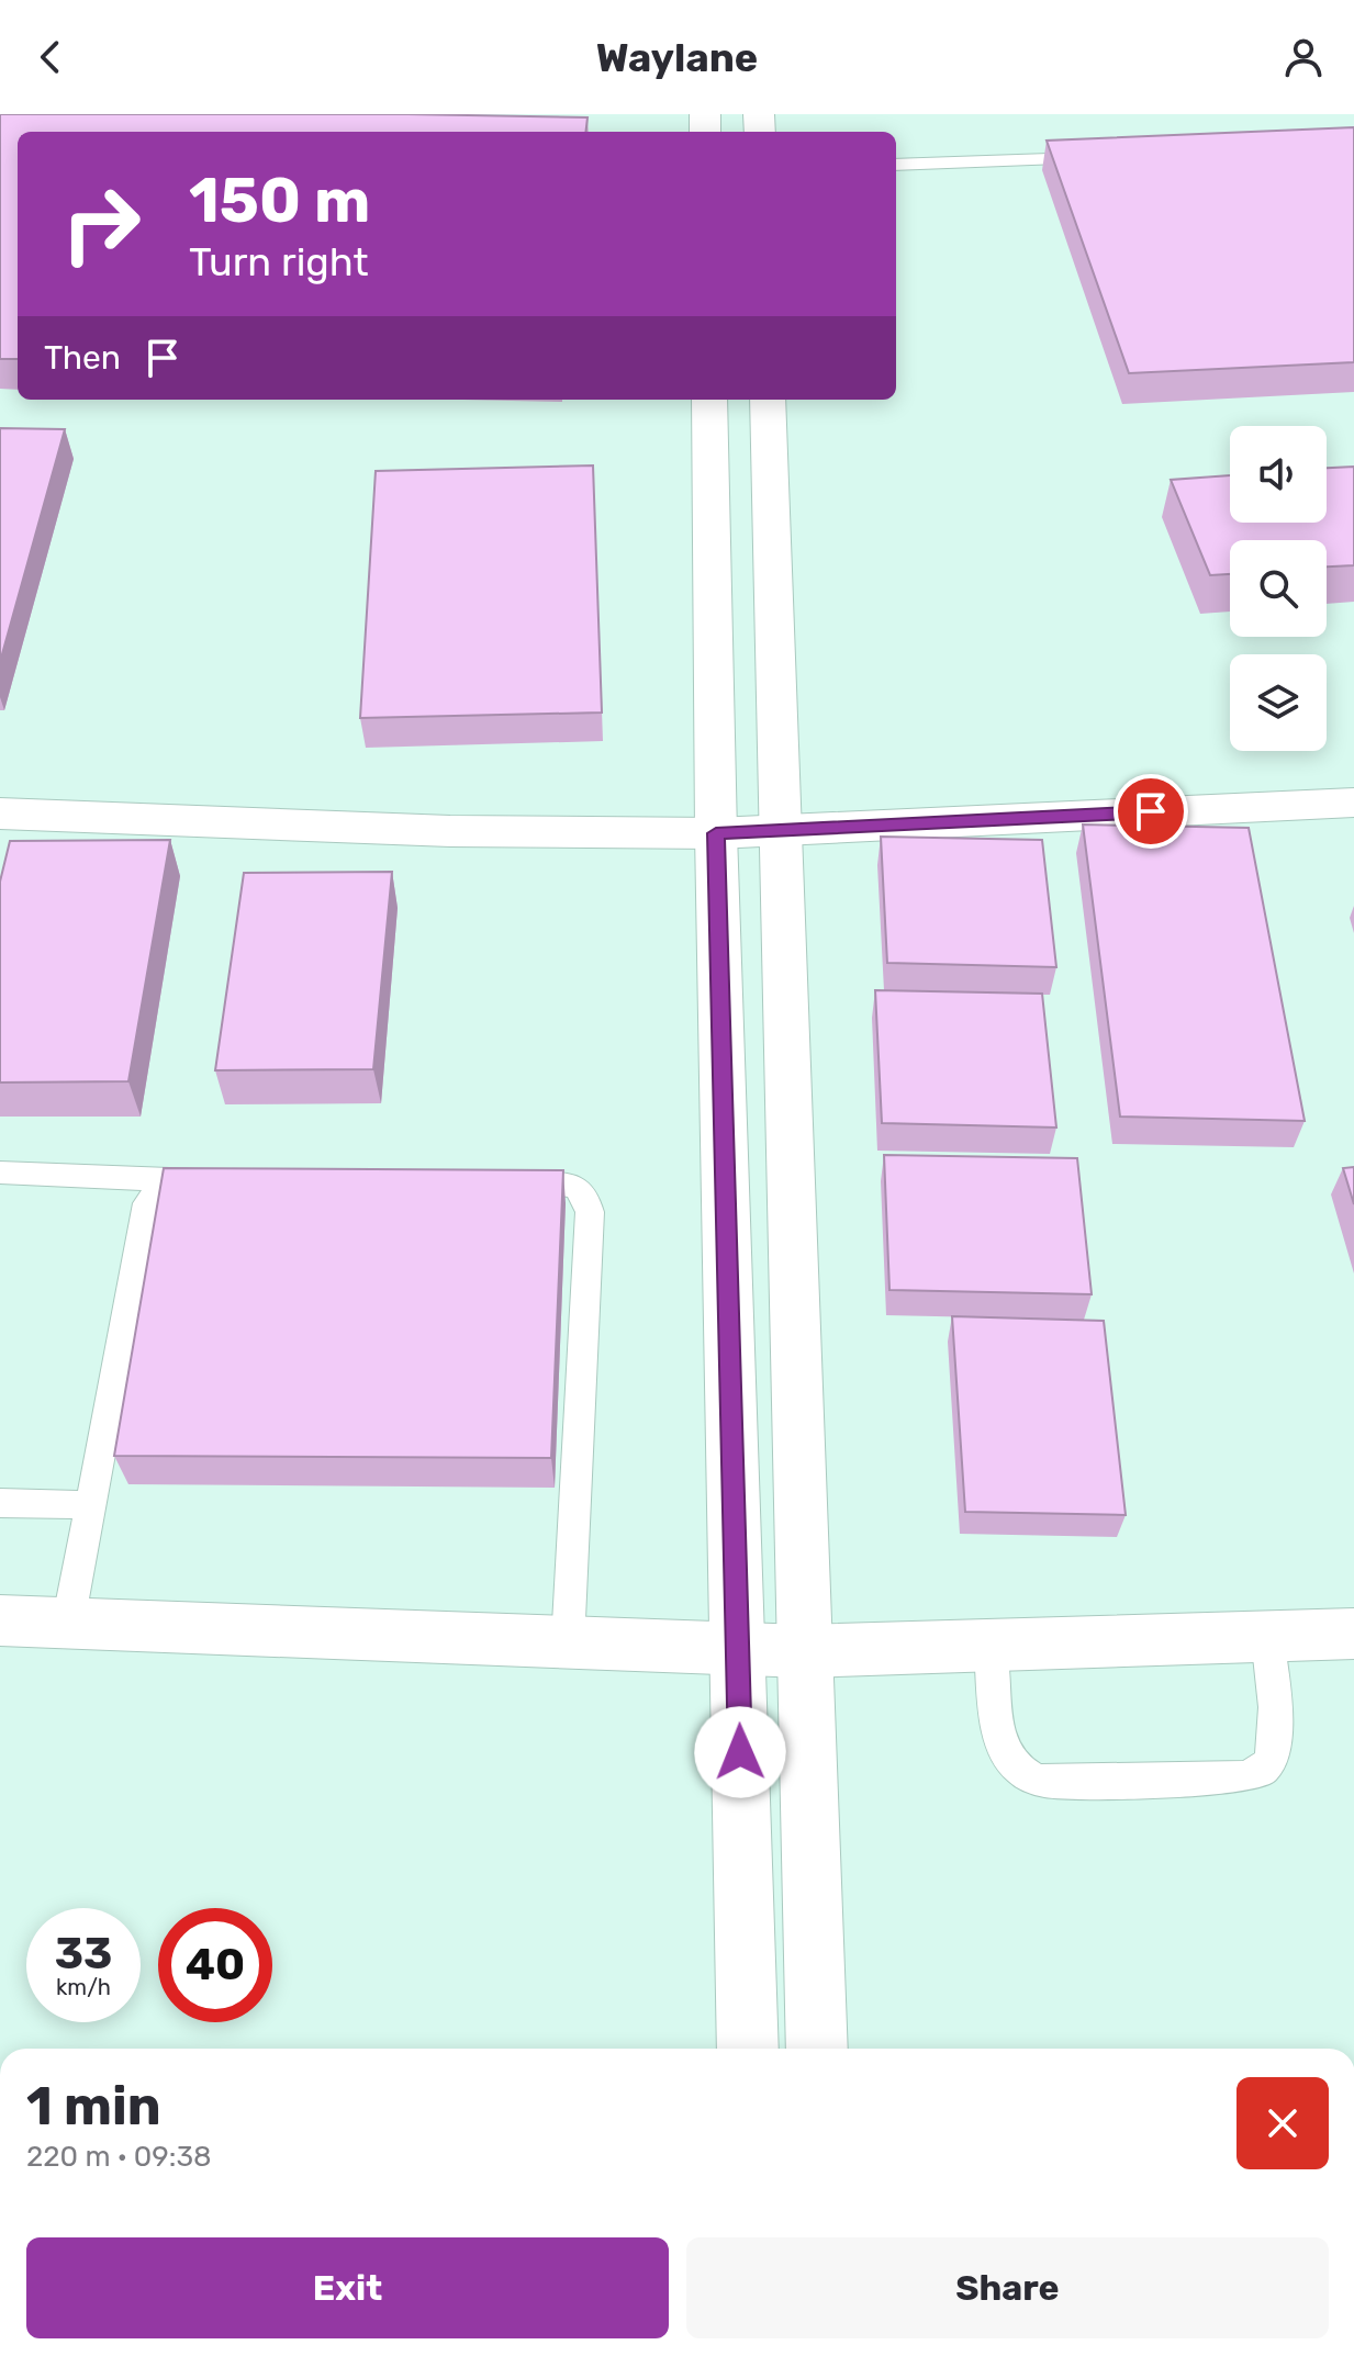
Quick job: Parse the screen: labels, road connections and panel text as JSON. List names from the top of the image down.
{
  "page": {
    "header": "Waylane",
    "turn": ["150 m", "Turn right"],
    "then": "Then",
    "speed": "33 km/h",
    "limit": "40",
    "heading": ["1 min", "220 m · 09:38"],
    "buttons": ["Exit", "Share"]
  }
}
